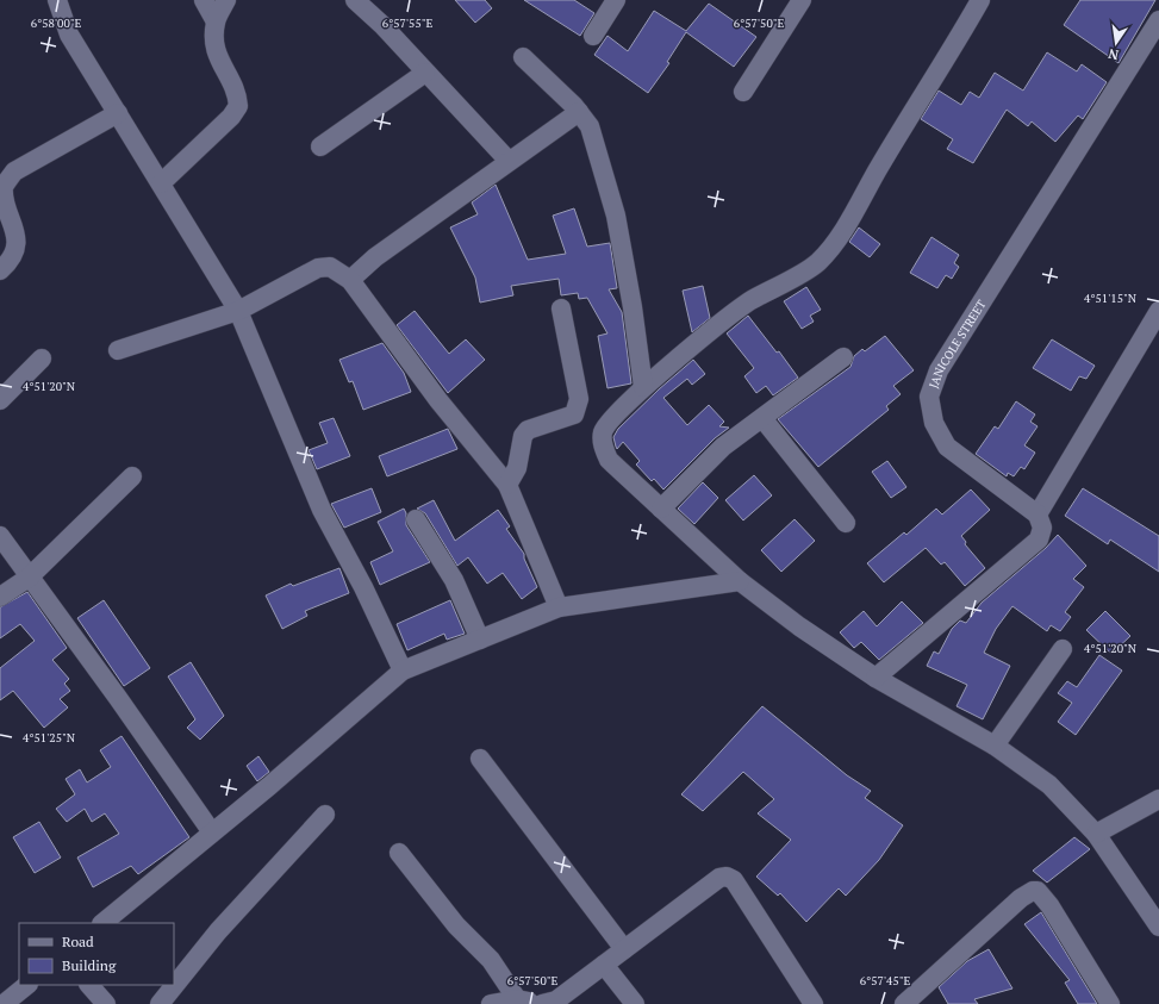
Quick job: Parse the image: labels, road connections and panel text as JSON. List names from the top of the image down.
{
  "streets": {
    "street": ["JANICOLE STREET"]
  },
  "legend": ["Road", "Building"],
  "north": "bottom",
  "coordinates": [
    "6°58'00\"E",
    "6°57'55\"E",
    "6°57'50\"E",
    "4°51'15\"N",
    "4°51'20\"N",
    "4°51'25\"N",
    "6°57'45\"E"
  ]
}
